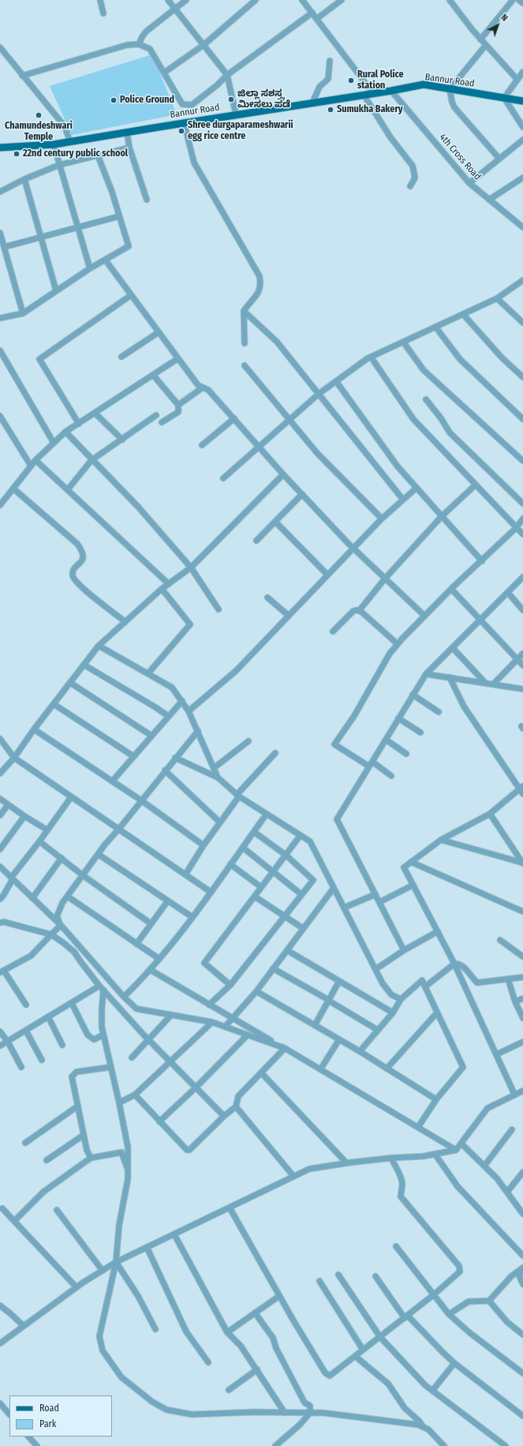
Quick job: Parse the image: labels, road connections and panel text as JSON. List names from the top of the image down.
{
  "streets": {
    "main road": ["Bannur Road"],
    "street": ["4th Cross Road"]
  },
  "crossings": [
    ["Bannur Road", "4th Cross Road"]
  ],
  "places": [
    "Rural Police station",
    "ಜಿಲ್ಲಾ ಸಶಸ್ತ್ರ ಮೀಸಲು ಪಡೆ",
    "Police Ground",
    "Sumukha Bakery",
    "Chamundeshwari Temple",
    "Shree durgaparameshwarii egg rice centre",
    "22nd century public school"
  ],
  "legend": ["Road", "Park"],
  "north": "top right"
}
